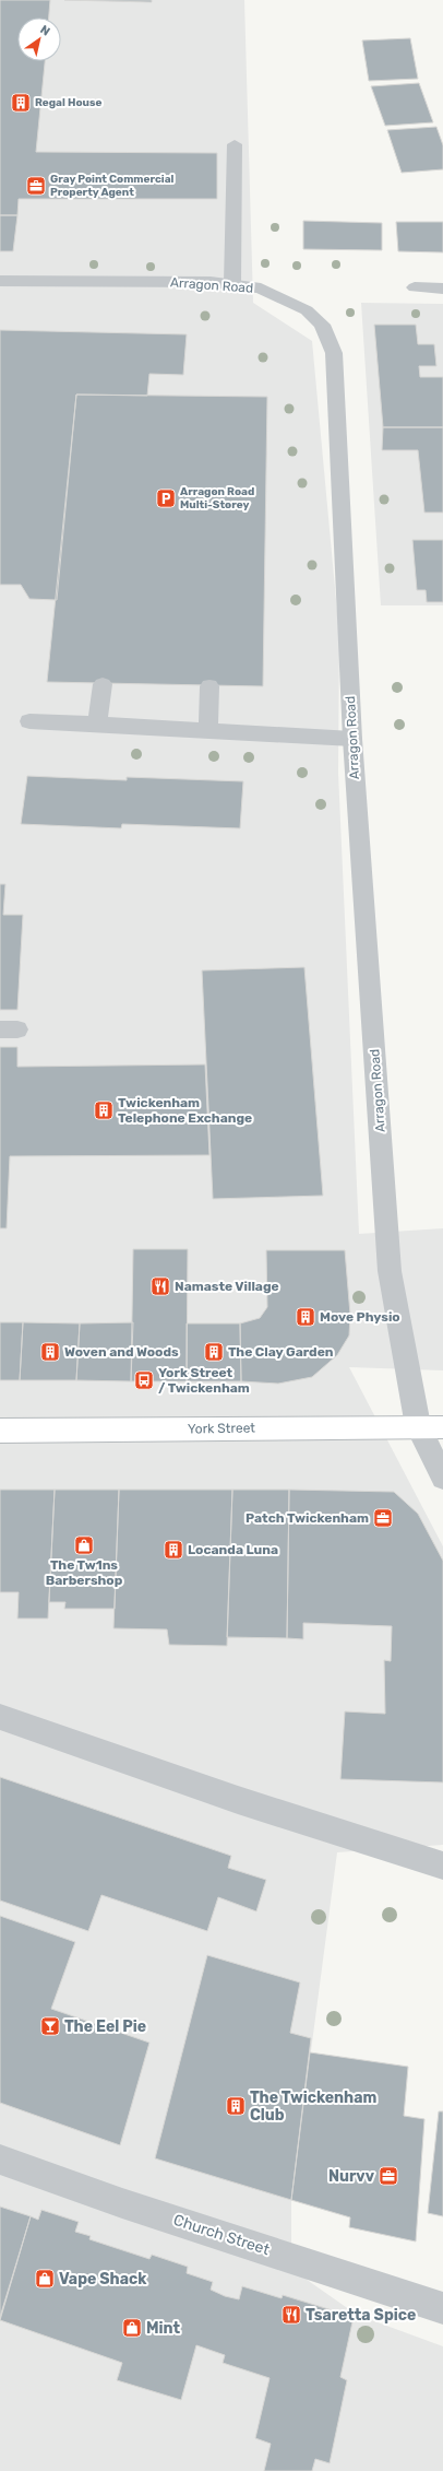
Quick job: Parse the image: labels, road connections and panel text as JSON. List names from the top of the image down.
{
  "streets": {
    "main road": ["York Street"],
    "street": ["Arragon Road", "Church Street"]
  },
  "crossings": [
    ["Arragon Road", "York Street"]
  ],
  "places": {
    "building": [
      "Regal House",
      "Twickenham Telephone Exchange",
      "Move Physio",
      "Woven and Woods",
      "The Clay Garden",
      "Locanda Luna",
      "The Twickenham Club"
    ],
    "office": ["Gray Point Commercial Property Agent", "Patch Twickenham", "Nurvv"],
    "parking": ["Arragon Road Multi-Storey"],
    "restaurant": ["Namaste Village", "Tsaretta Spice"],
    "bus stop": ["York Street / Twickenham"],
    "shop": ["The Tw1ns Barbershop", "Vape Shack", "Mint"],
    "bar": ["The Eel Pie"]
  },
  "north": "top right"
}
